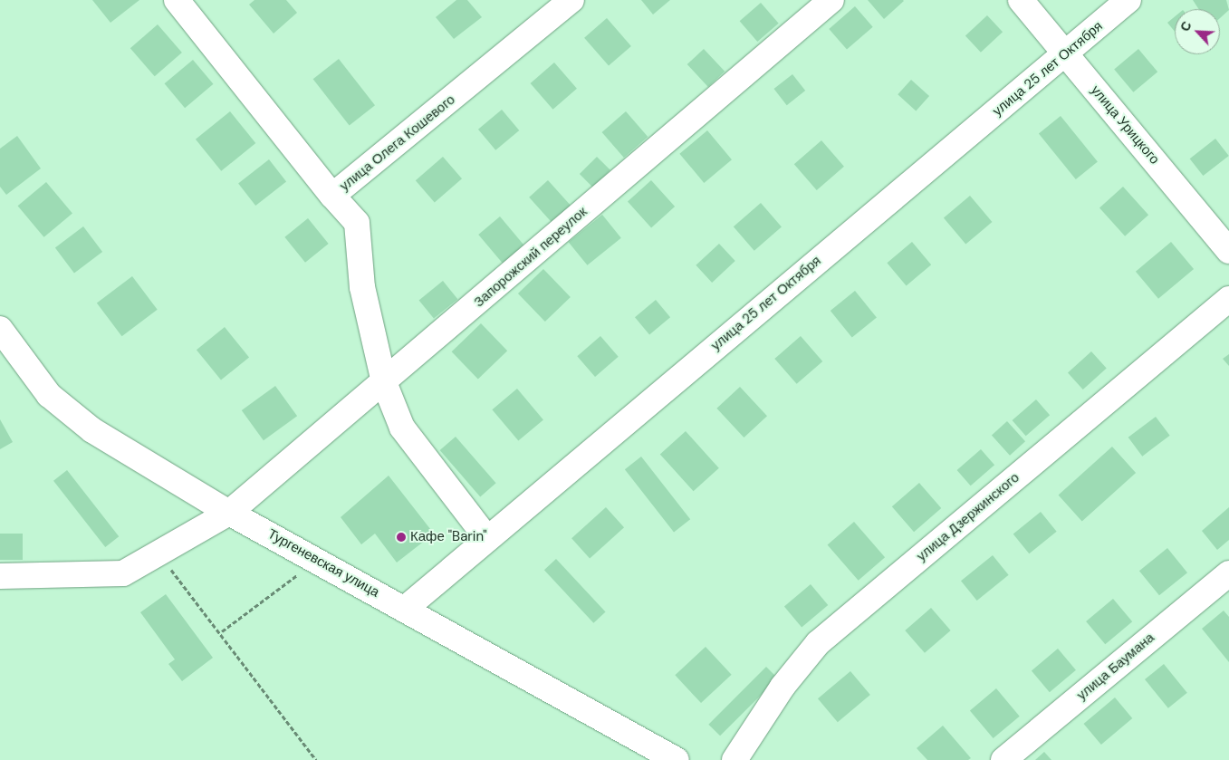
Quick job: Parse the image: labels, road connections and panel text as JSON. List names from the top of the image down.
{
  "streets": {
    "street": [
      "улица 25 лет Октября",
      "улица Урицкого",
      "улица Олега Кошевого",
      "Запорожский переулок",
      "улица Дзержинского",
      "Тургеневская улица",
      "улица Баумана"
    ]
  },
  "crossings": [
    ["улица 25 лет Октября", "улица Урицкого"],
    ["улица 25 лет Октября", "Тургеневская улица"],
    ["Запорожский переулок", "Тургеневская улица"]
  ],
  "places": ["Кафе \"Barin\""],
  "north": "top left"
}
